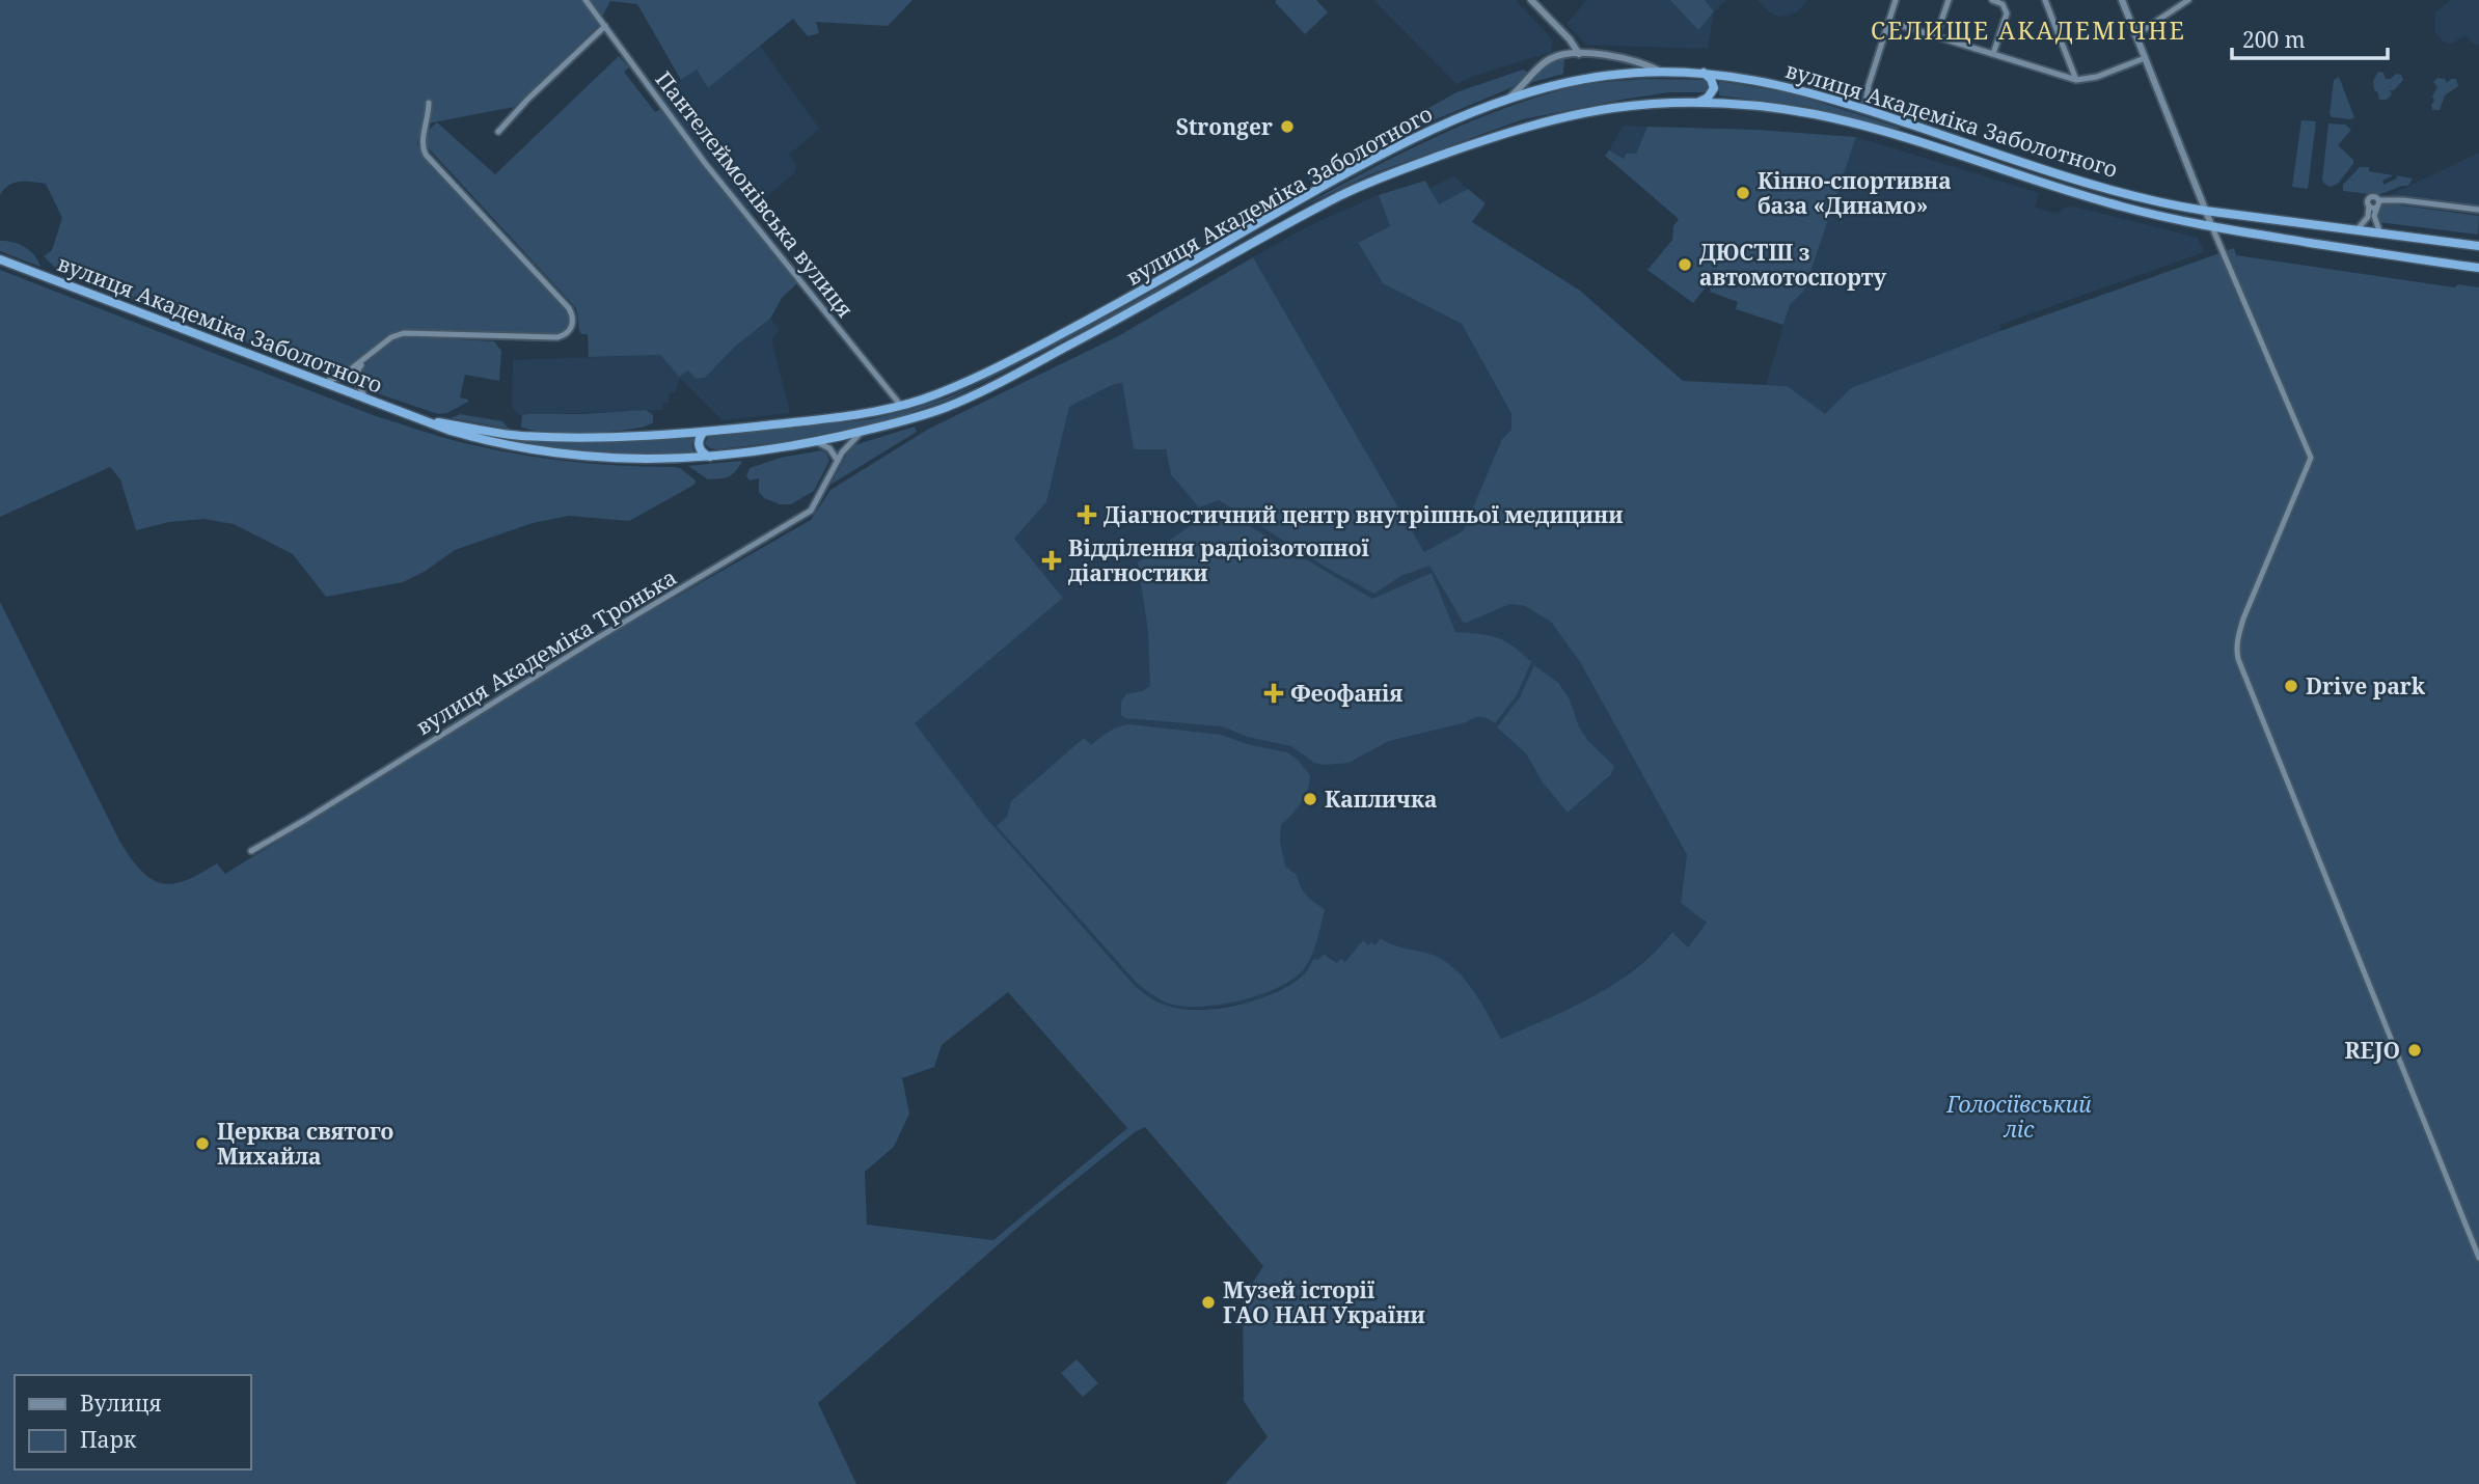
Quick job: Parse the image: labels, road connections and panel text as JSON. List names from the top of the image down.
{
  "streets": {
    "highway": ["вулиця Академіка Заболотного"],
    "street": ["Пантелеймонівська вулиця", "вулиця Академіка Тронька"]
  },
  "crossings": [
    ["вулиця Академіка Заболотного", "Пантелеймонівська вулиця"],
    ["вулиця Академіка Заболотного", "вулиця Академіка Тронька"]
  ],
  "districts": ["СЕЛИЩЕ АКАДЕМІЧНЕ"],
  "parks": ["Голосіївський ліс"],
  "places": {
    "other": [
      "Stronger",
      "Кінно-спортивна база «Динамо»",
      "ДЮСТШ з автомотоспорту",
      "Drive park",
      "Капличка",
      "REJO",
      "Церква святого Михайла",
      "Музей історії ГАО НАН України"
    ],
    "health": ["Діагностичний центр внутрішньої медицини", "Відділення радіоізотопної діагностики", "Феофанія"]
  },
  "legend": ["Вулиця", "Парк"],
  "scale_bar": "200 m"
}
